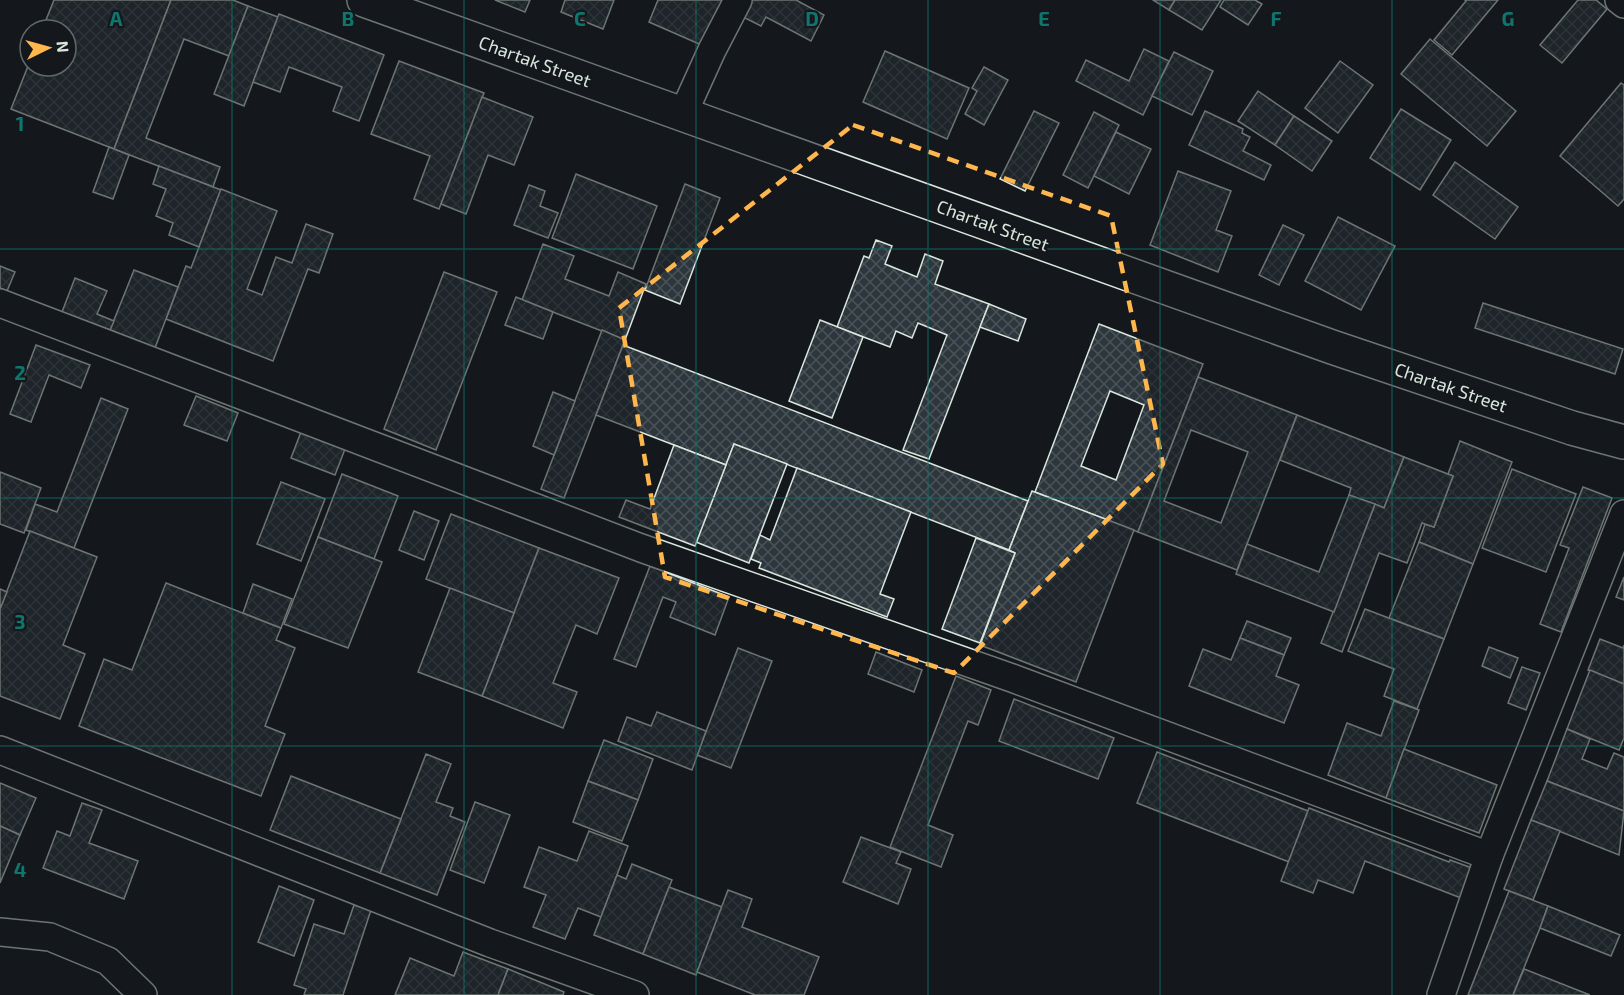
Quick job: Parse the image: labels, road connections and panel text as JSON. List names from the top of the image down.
{
  "streets": {
    "street": ["Chartak Street"]
  },
  "north": "right",
  "grid": {
    "columns": [
      "A",
      "B",
      "C",
      "D",
      "E",
      "F",
      "G"
    ],
    "rows": [
      "1",
      "2",
      "3",
      "4"
    ]
  }
}
